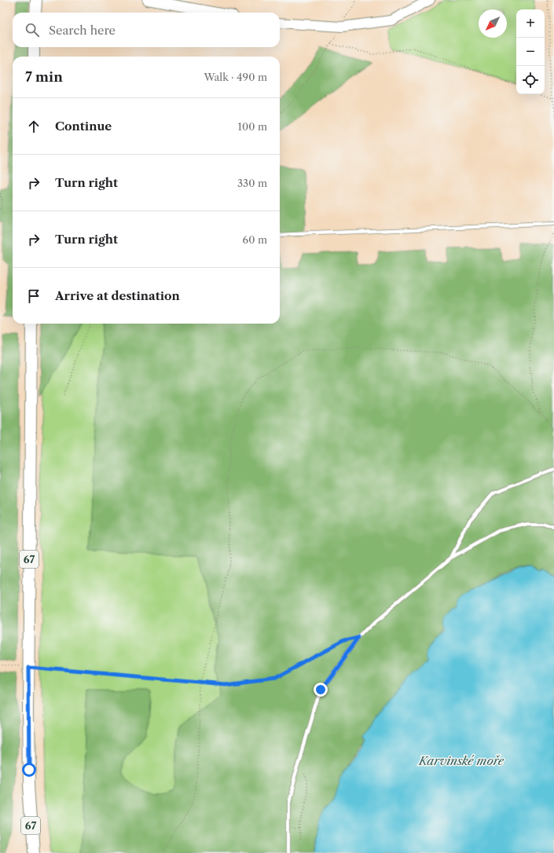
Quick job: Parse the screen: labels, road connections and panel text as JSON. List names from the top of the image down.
{
  "streets": {
    "main road": ["67"]
  },
  "water": ["Karvinské moře"],
  "north": "bottom left",
  "page": {
    "map_buttons": ["+", "−"],
    "search": "Search here",
    "heading": ["7 min", "Walk · 490 m"],
    "list": [
      ["Continue", "100 m"],
      ["Turn right", "330 m"],
      ["Turn right", "60 m"],
      "Arrive at destination"
    ]
  }
}
